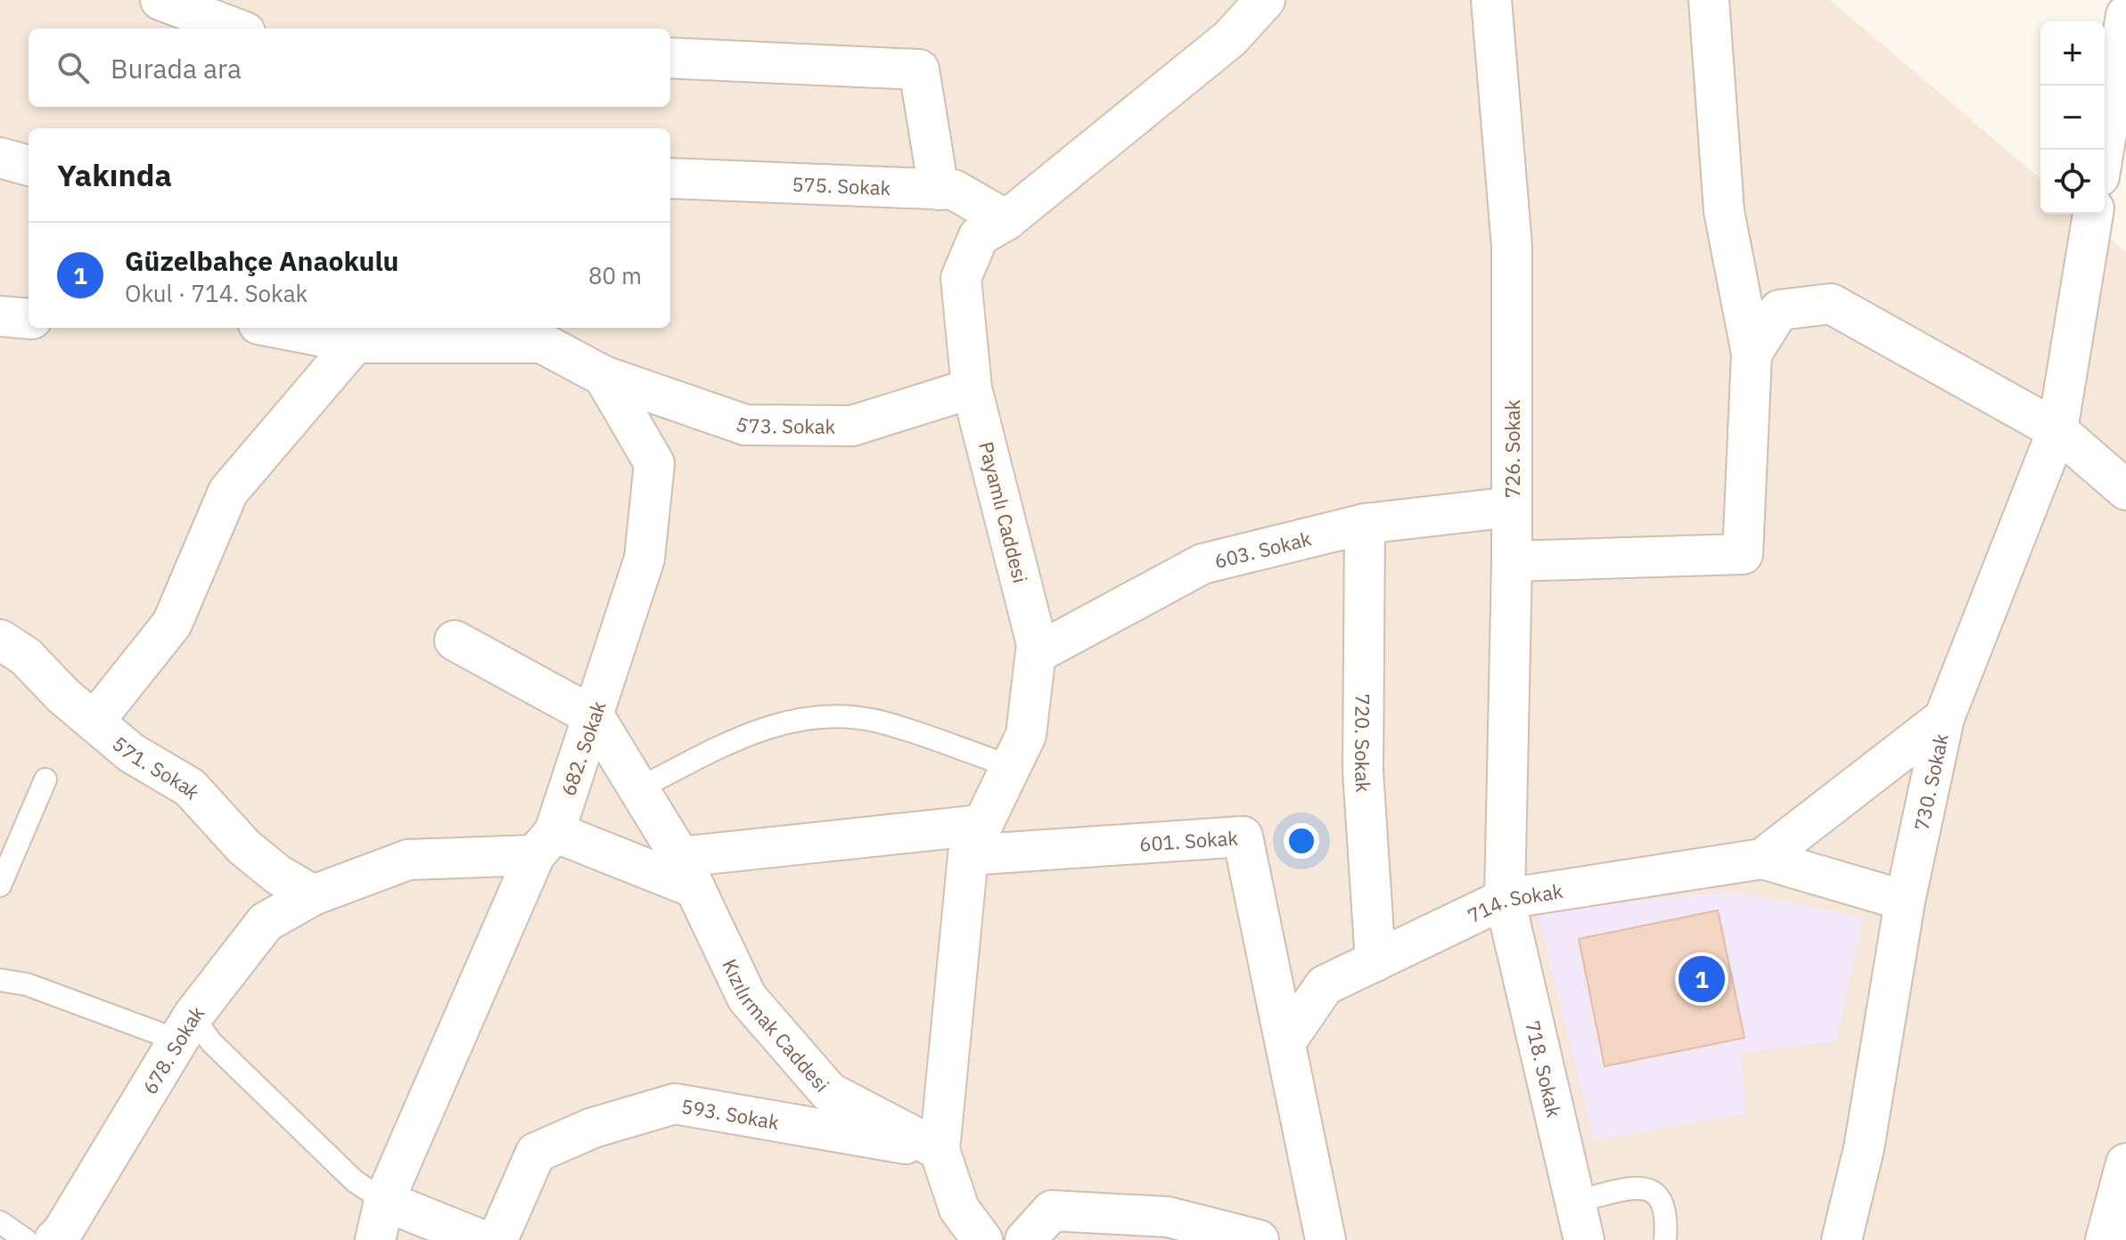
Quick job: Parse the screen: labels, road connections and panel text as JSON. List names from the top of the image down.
{
  "streets": {
    "street": [
      "575. Sokak",
      "573. Sokak",
      "726. Sokak",
      "Payamlı Caddesi",
      "603. Sokak",
      "720. Sokak",
      "682. Sokak",
      "571. Sokak",
      "730. Sokak",
      "601. Sokak",
      "714. Sokak",
      "Kızılırmak Caddesi",
      "678. Sokak",
      "718. Sokak",
      "593. Sokak"
    ]
  },
  "crossings": [
    ["575. Sokak", "Payamlı Caddesi"],
    ["573. Sokak", "Payamlı Caddesi"],
    ["573. Sokak", "682. Sokak"],
    ["726. Sokak", "603. Sokak"],
    ["726. Sokak", "714. Sokak"],
    ["726. Sokak", "718. Sokak"],
    ["Payamlı Caddesi", "603. Sokak"],
    ["Payamlı Caddesi", "601. Sokak"],
    ["Payamlı Caddesi", "Kızılırmak Caddesi"],
    ["Payamlı Caddesi", "593. Sokak"],
    ["603. Sokak", "720. Sokak"],
    ["720. Sokak", "714. Sokak"],
    ["682. Sokak", "Kızılırmak Caddesi"],
    ["682. Sokak", "678. Sokak"],
    ["571. Sokak", "678. Sokak"],
    ["730. Sokak", "714. Sokak"],
    ["601. Sokak", "714. Sokak"],
    ["714. Sokak", "718. Sokak"],
    ["Kızılırmak Caddesi", "593. Sokak"]
  ],
  "page": {
    "map_buttons": ["+", "−"],
    "search": "Burada ara",
    "heading": "Yakında",
    "list": [
      {
        "mark": "1",
        "name": "Güzelbahçe Anaokulu",
        "note": "Okul · 714. Sokak",
        "value": "80 m"
      }
    ],
    "pins": "1"
  }
}
